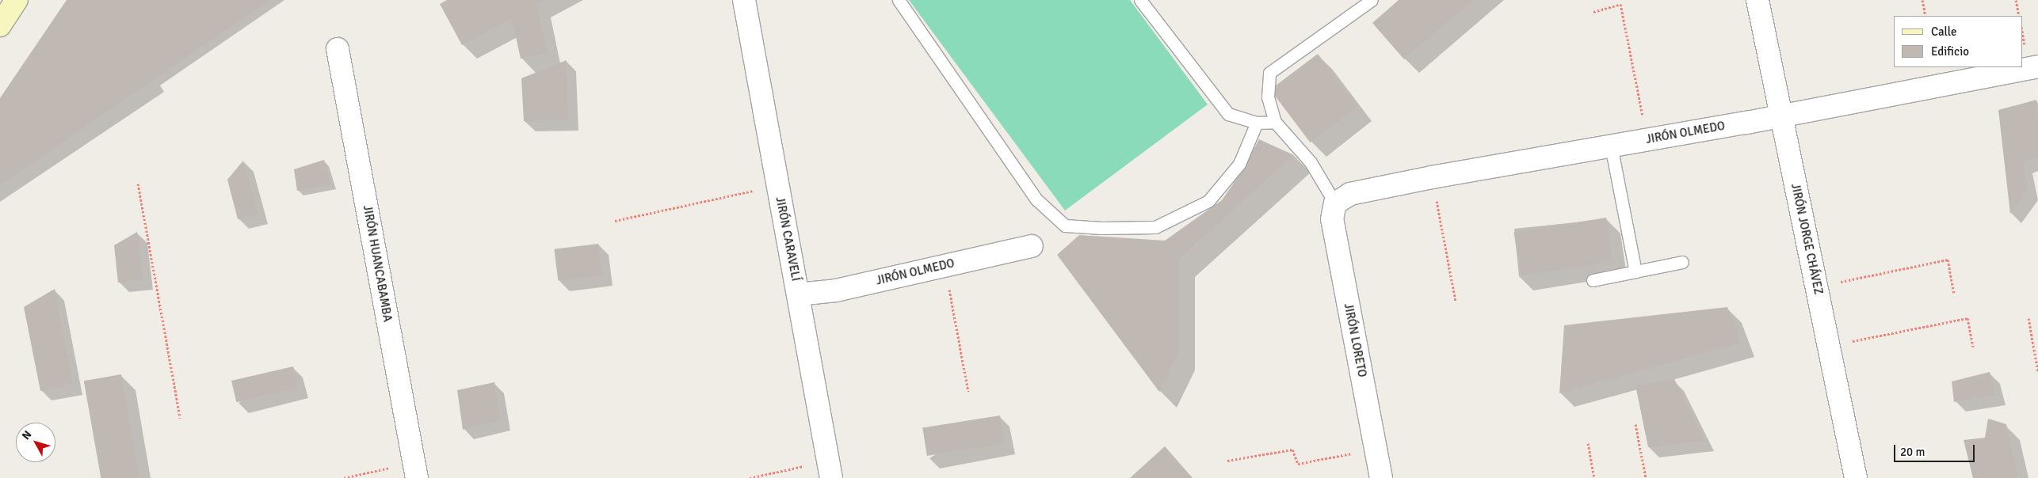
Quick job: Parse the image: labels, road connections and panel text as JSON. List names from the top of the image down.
{
  "streets": {
    "street": [
      "JIRÓN OLMEDO",
      "JIRÓN CARAVELÍ",
      "JIRÓN JORGE CHÁVEZ",
      "JIRÓN HUANCABAMBA",
      "JIRÓN LORETO"
    ]
  },
  "crossings": [
    ["JIRÓN OLMEDO", "JIRÓN CARAVELÍ"],
    ["JIRÓN OLMEDO", "JIRÓN JORGE CHÁVEZ"],
    ["JIRÓN OLMEDO", "JIRÓN LORETO"]
  ],
  "legend": ["Calle", "Edificio"],
  "scale_bar": "20 m",
  "north": "top left"
}
